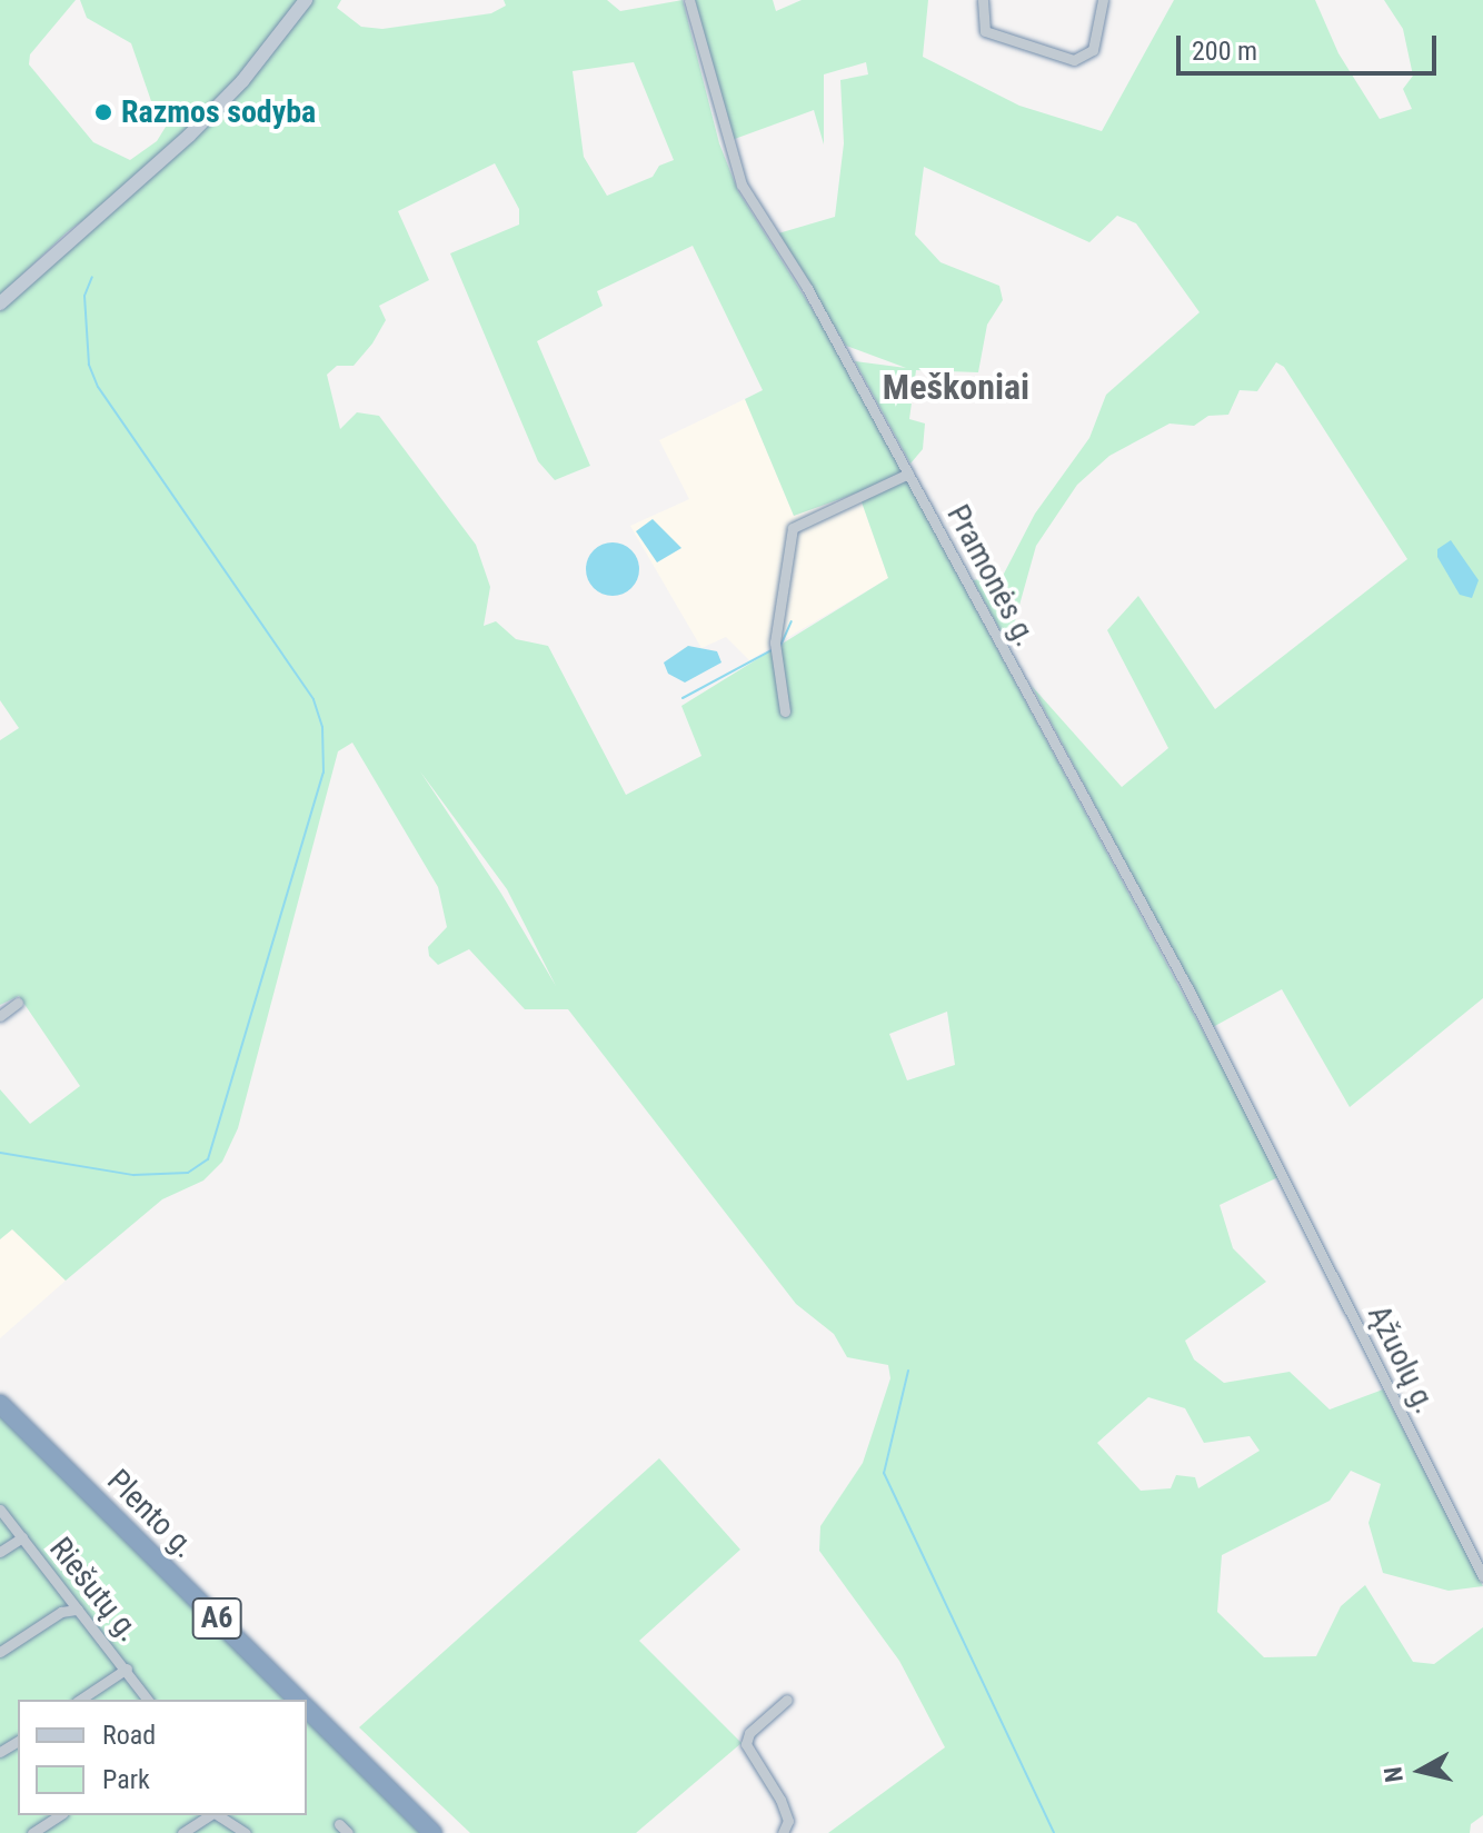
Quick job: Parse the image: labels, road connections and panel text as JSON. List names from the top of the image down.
{
  "streets": {
    "highway": ["Plento g.", "A6"],
    "street": ["Pramonės g.", "Ąžuolų g.", "Riešutų g."]
  },
  "crossings": [
    ["Pramonės g.", "Ąžuolų g."]
  ],
  "districts": ["Meškoniai"],
  "places": ["Razmos sodyba"],
  "legend": ["Road", "Park"],
  "scale_bar": "200 m",
  "north": "left"
}
